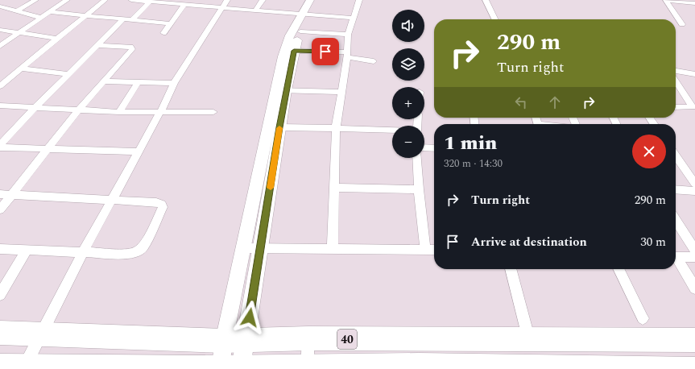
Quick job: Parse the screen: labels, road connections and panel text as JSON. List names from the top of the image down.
{
  "streets": {
    "highway": ["40"]
  },
  "page": {
    "map_buttons": ["+", "−"],
    "turn": ["290 m", "Turn right"],
    "heading": ["1 min", "320 m · 14:30"],
    "list": [
      {
        "name": "Turn right",
        "value": "290 m"
      },
      {
        "name": "Arrive at destination",
        "value": "30 m"
      }
    ]
  }
}
